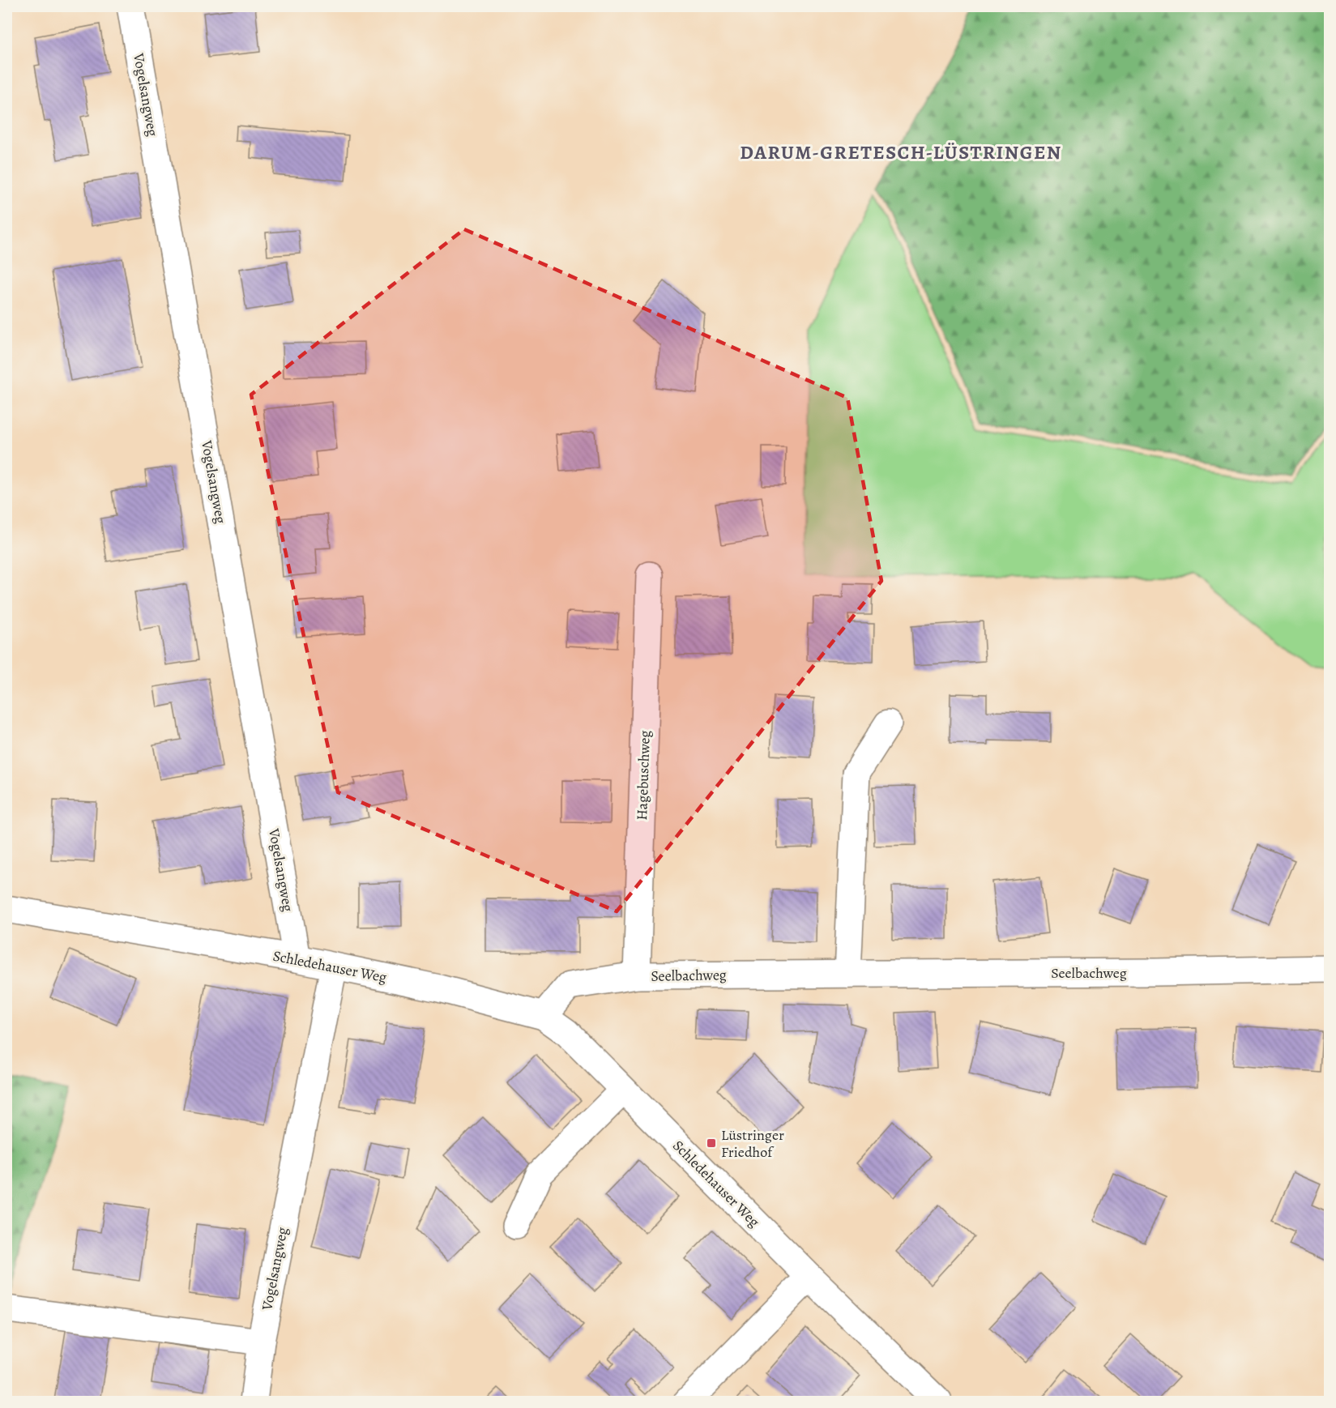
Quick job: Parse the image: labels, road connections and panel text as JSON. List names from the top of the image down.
{
  "streets": {
    "street": [
      "Vogelsangweg",
      "Hagebuschweg",
      "Schledehauser Weg",
      "Seelbachweg"
    ]
  },
  "crossings": [
    ["Vogelsangweg", "Schledehauser Weg"],
    ["Hagebuschweg", "Seelbachweg"],
    ["Schledehauser Weg", "Seelbachweg"]
  ],
  "districts": ["DARUM-GRETESCH-LÜSTRINGEN"],
  "places": {
    "transit": ["Lüstringer Friedhof"]
  }
}
